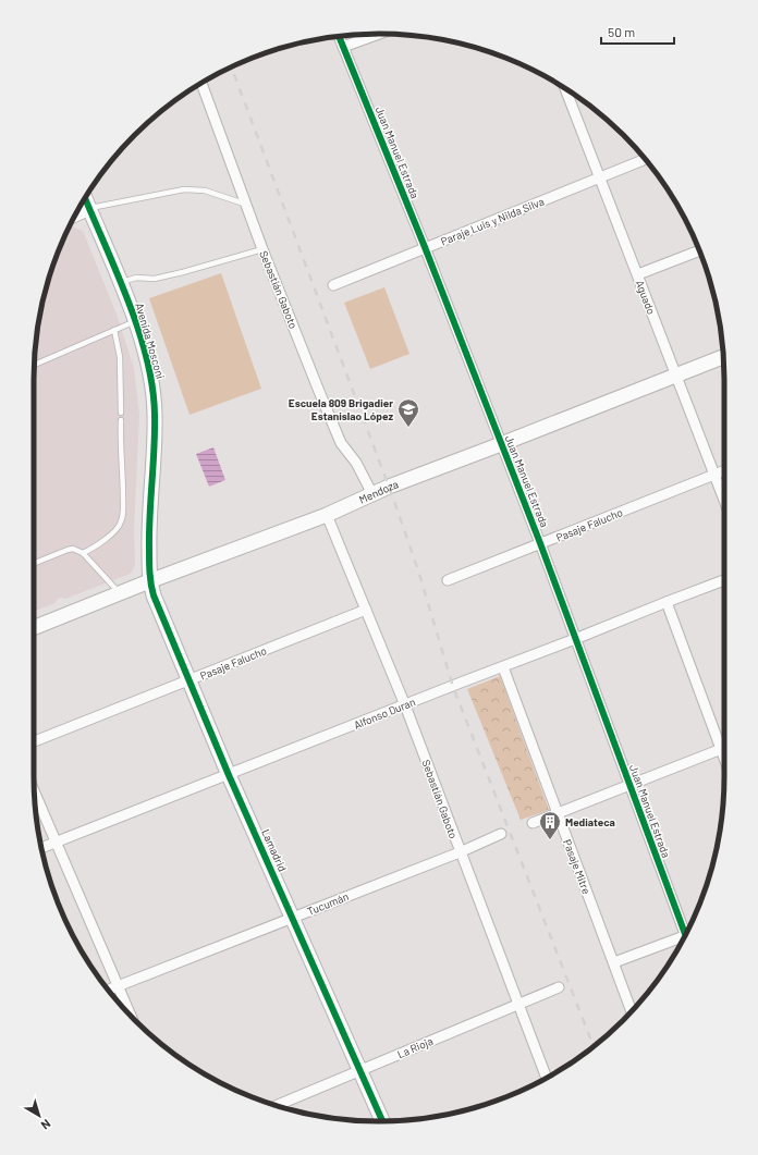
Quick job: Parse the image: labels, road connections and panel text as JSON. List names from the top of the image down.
{
  "streets": {
    "street": [
      "Juan Manuel Estrada",
      "Paraje Luis y Nilda Silva",
      "Sebastián Gaboto",
      "Aguado",
      "Avenida Mosconi",
      "Mendoza",
      "Pasaje Falucho",
      "Alfonso Duran",
      "Lamadrid",
      "Pasaje Mitre",
      "Tucumán",
      "La Rioja"
    ]
  },
  "crossings": [
    ["Juan Manuel Estrada", "Paraje Luis y Nilda Silva"],
    ["Juan Manuel Estrada", "Mendoza"],
    ["Juan Manuel Estrada", "Pasaje Falucho"],
    ["Juan Manuel Estrada", "Alfonso Duran"],
    ["Paraje Luis y Nilda Silva", "Aguado"],
    ["Sebastián Gaboto", "Mendoza"],
    ["Sebastián Gaboto", "Pasaje Falucho"],
    ["Sebastián Gaboto", "Alfonso Duran"],
    ["Sebastián Gaboto", "Tucumán"],
    ["Sebastián Gaboto", "La Rioja"],
    ["Aguado", "Mendoza"],
    ["Aguado", "Pasaje Falucho"],
    ["Avenida Mosconi", "Mendoza"],
    ["Avenida Mosconi", "Lamadrid"],
    ["Mendoza", "Lamadrid"],
    ["Pasaje Falucho", "Lamadrid"],
    ["Alfonso Duran", "Lamadrid"],
    ["Alfonso Duran", "Pasaje Mitre"],
    ["Lamadrid", "Tucumán"],
    ["Lamadrid", "La Rioja"]
  ],
  "places": {
    "school or university": ["Escuela 809 Brigadier Estanislao López"],
    "building": ["Mediateca"]
  },
  "scale_bar": "50 m",
  "north": "bottom right"
}
